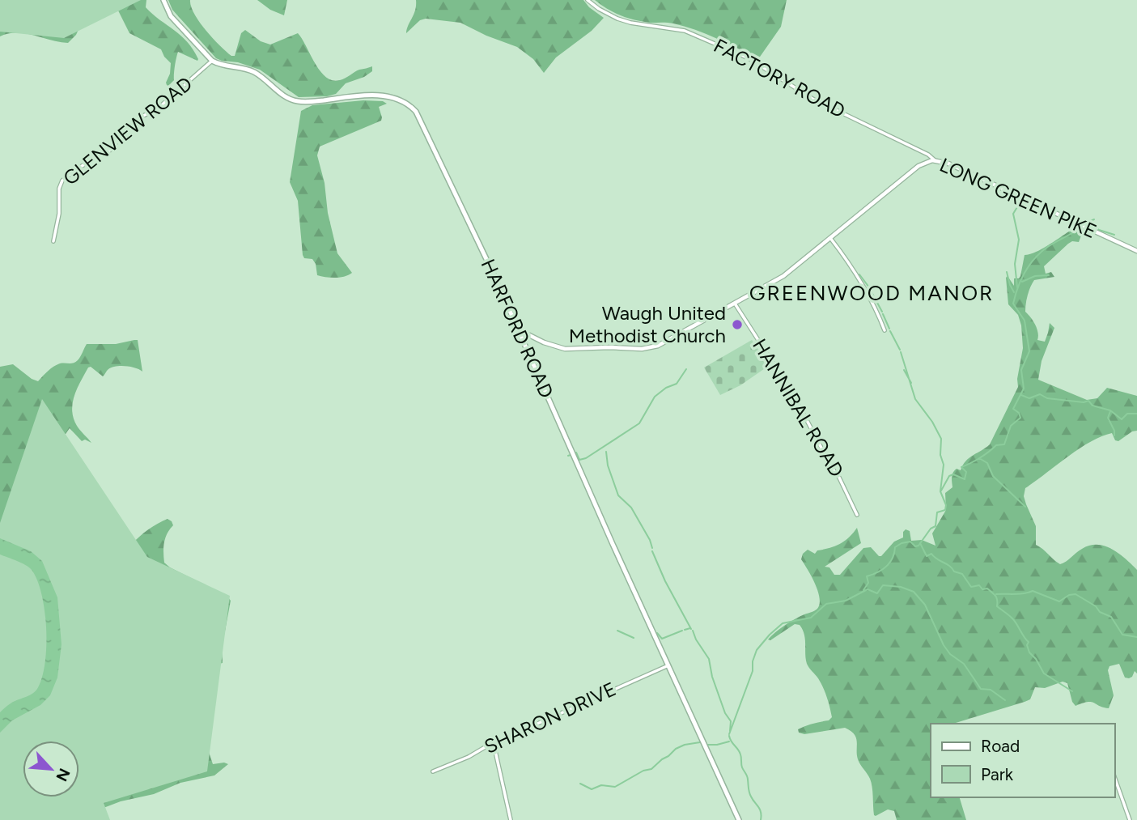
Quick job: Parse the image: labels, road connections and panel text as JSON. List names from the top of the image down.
{
  "streets": {
    "main road": ["HARFORD ROAD"],
    "street": [
      "FACTORY ROAD",
      "GLENVIEW ROAD",
      "LONG GREEN PIKE",
      "HANNIBAL ROAD",
      "SHARON DRIVE"
    ]
  },
  "crossings": [
    ["FACTORY ROAD", "LONG GREEN PIKE"],
    ["GLENVIEW ROAD", "HARFORD ROAD"],
    ["LONG GREEN PIKE", "HARFORD ROAD"],
    ["LONG GREEN PIKE", "HANNIBAL ROAD"],
    ["HARFORD ROAD", "SHARON DRIVE"]
  ],
  "districts": ["GREENWOOD MANOR"],
  "places": ["Waugh United Methodist Church"],
  "legend": ["Road", "Park"],
  "north": "bottom right"
}
